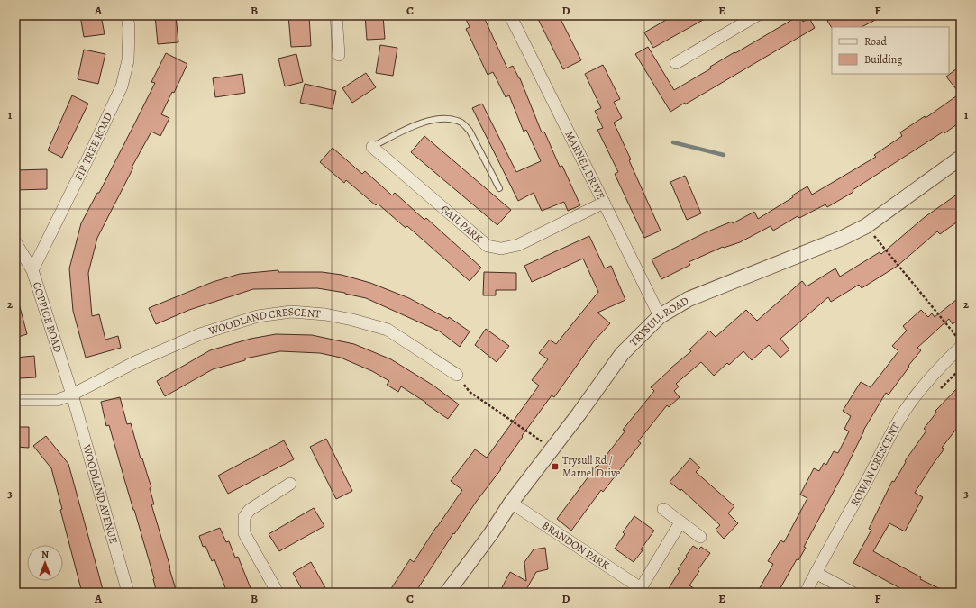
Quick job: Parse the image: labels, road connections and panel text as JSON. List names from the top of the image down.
{
  "streets": {
    "street": [
      "FIR TREE ROAD",
      "MARNEL DRIVE",
      "GAIL PARK",
      "COPPICE ROAD",
      "TRYSULL ROAD",
      "WOODLAND CRESCENT",
      "ROWAN CRESCENT",
      "WOODLAND AVENUE",
      "BRANDON PARK"
    ]
  },
  "crossings": [
    ["FIR TREE ROAD", "COPPICE ROAD"],
    ["MARNEL DRIVE", "GAIL PARK"],
    ["MARNEL DRIVE", "TRYSULL ROAD"],
    ["COPPICE ROAD", "WOODLAND CRESCENT"],
    ["COPPICE ROAD", "WOODLAND AVENUE"],
    ["TRYSULL ROAD", "BRANDON PARK"],
    ["WOODLAND CRESCENT", "WOODLAND AVENUE"]
  ],
  "places": {
    "transit": ["Trysull Rd / Marnel Drive"]
  },
  "legend": ["Road", "Building"],
  "north": "top",
  "grid": {
    "columns": [
      "A",
      "B",
      "C",
      "D",
      "E",
      "F"
    ],
    "rows": ["1", "2", "3"]
  }
}
